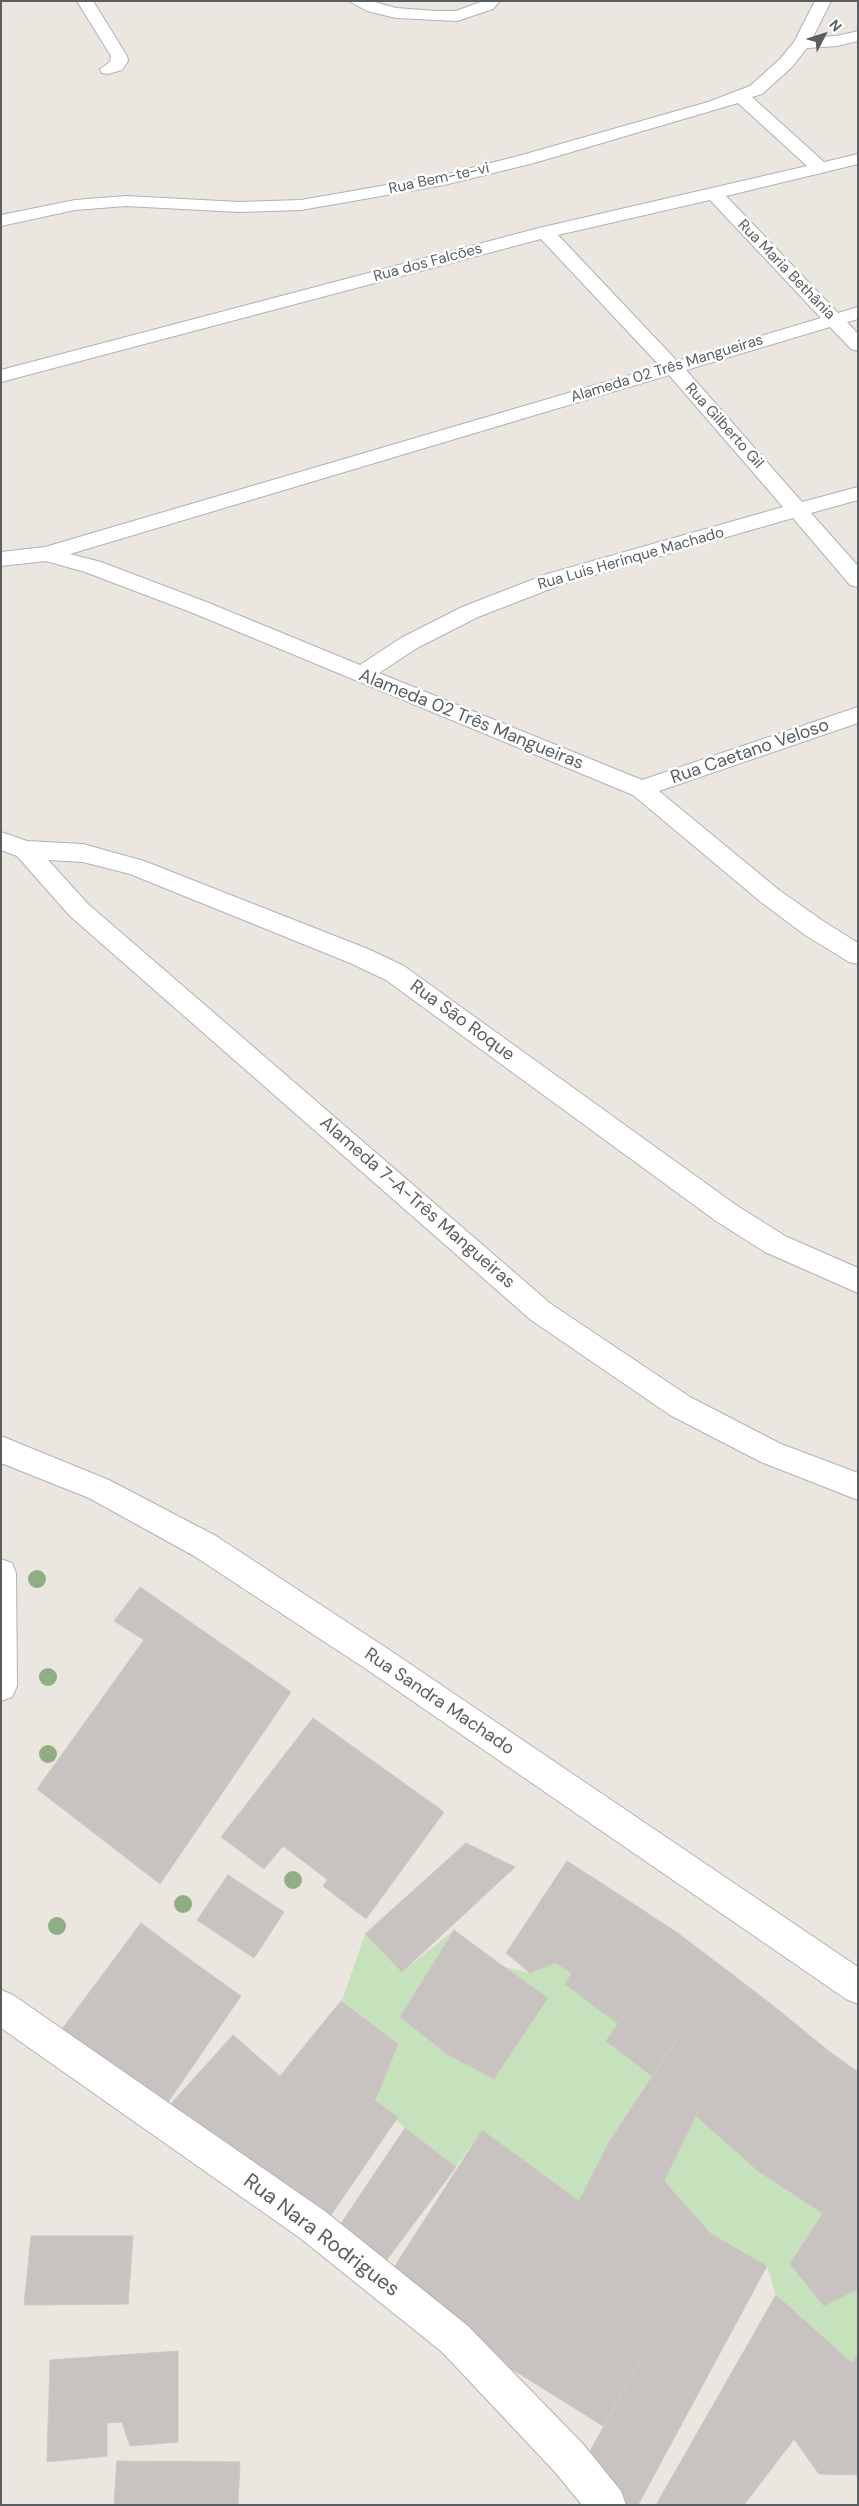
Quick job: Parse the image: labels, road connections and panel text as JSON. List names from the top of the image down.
{
  "streets": {
    "street": [
      "Rua Bem-te-vi",
      "Rua dos Falcões",
      "Rua Maria Bethânia",
      "Alameda 02 Três Mangueiras",
      "Rua Gilberto Gil",
      "Rua Luis Herinque Machado",
      "Rua Caetano Veloso",
      "Rua São Roque",
      "Alameda 7-A-Três Mangueiras",
      "Rua Sandra Machado",
      "Rua Nara Rodrigues"
    ]
  },
  "crossings": [
    ["Rua dos Falcões", "Rua Maria Bethânia"],
    ["Rua dos Falcões", "Rua Gilberto Gil"],
    ["Rua Maria Bethânia", "Alameda 02 Três Mangueiras"],
    ["Alameda 02 Três Mangueiras", "Rua Gilberto Gil"],
    ["Alameda 02 Três Mangueiras", "Rua Luis Herinque Machado"],
    ["Alameda 02 Três Mangueiras", "Rua Caetano Veloso"],
    ["Rua Gilberto Gil", "Rua Luis Herinque Machado"],
    ["Rua São Roque", "Alameda 7-A-Três Mangueiras"]
  ],
  "north": "top right"
}
